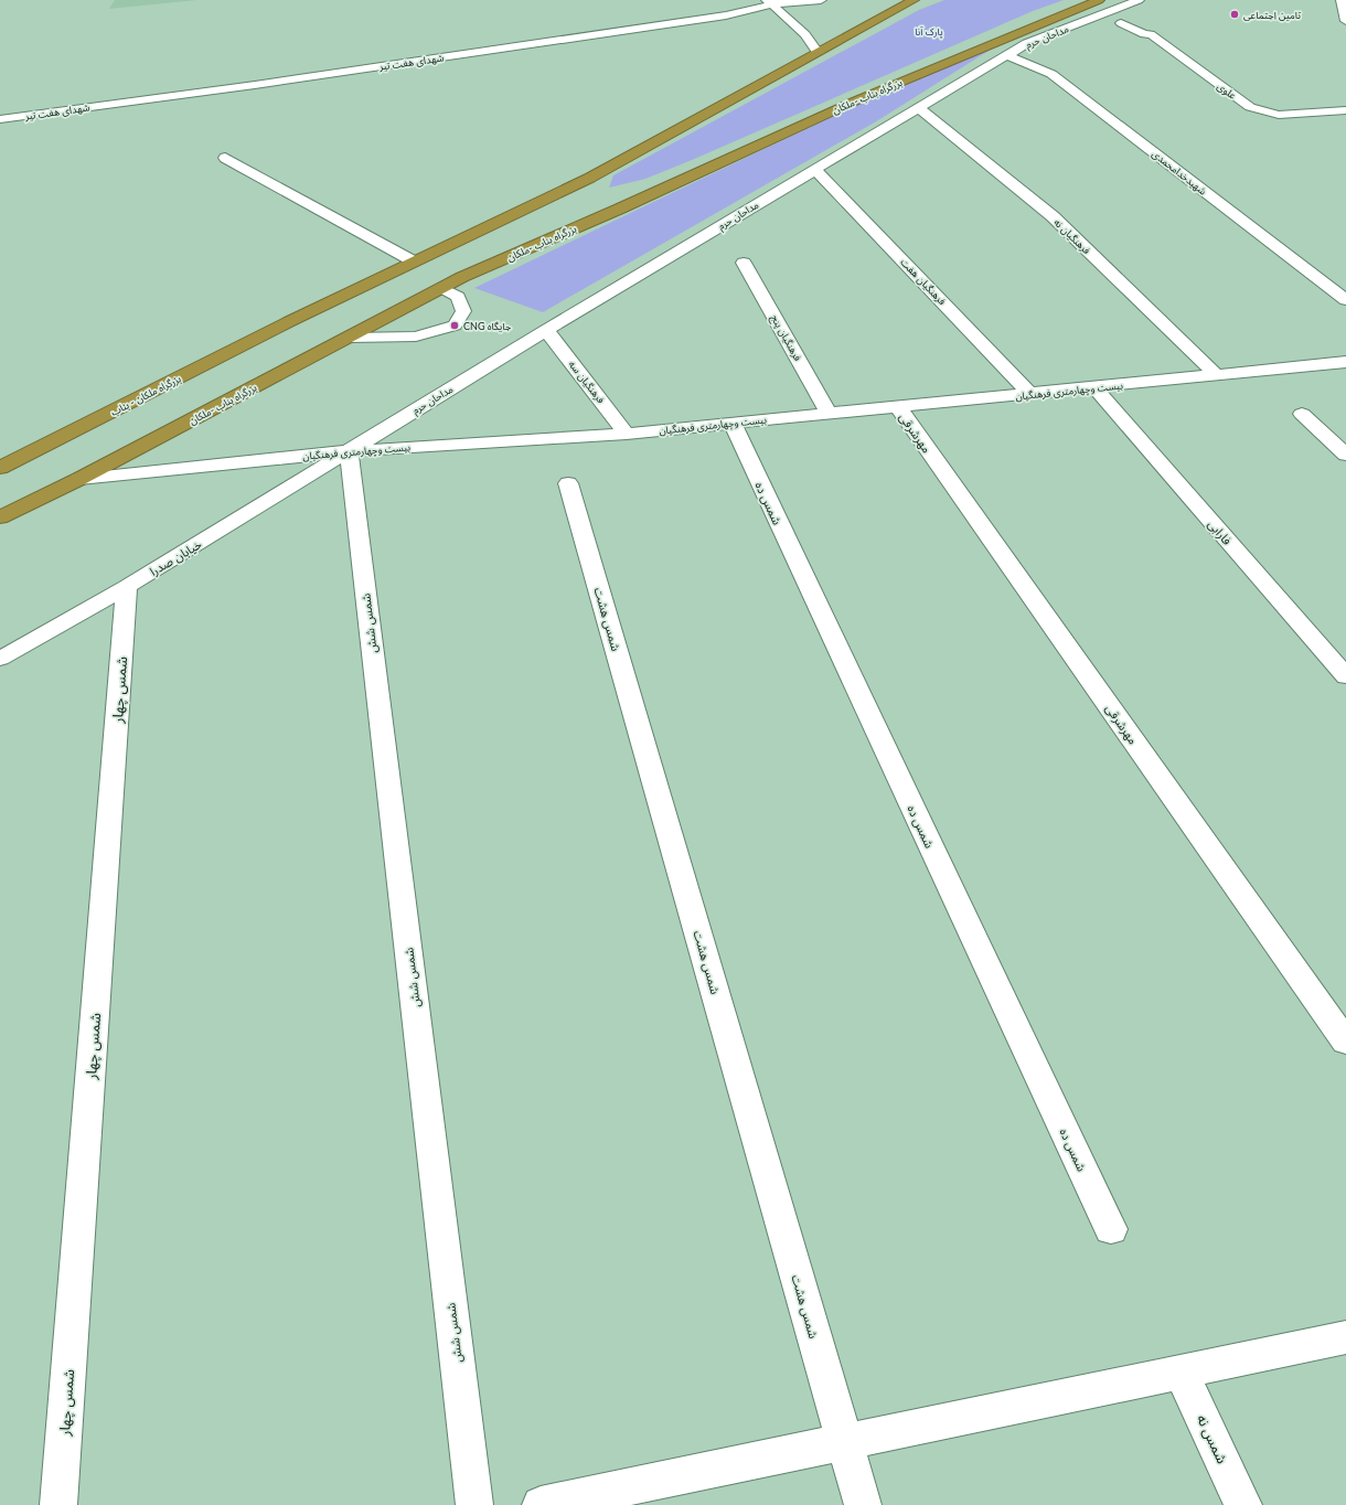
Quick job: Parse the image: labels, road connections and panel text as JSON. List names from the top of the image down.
{
  "streets": {
    "highway": ["بزرگراه بناب -ملکان", "بزرگراه ملکان - بناب"],
    "street": [
      "مداحان حرم",
      "شهدای هفت تیر",
      "علوی",
      "شهیدخدامحمدی",
      "فرهنگیان نه",
      "فرهنگیان هفت",
      "فرهنگیان پنج",
      "فرهنگیان سه",
      "بیست وچهارمتری فرهنگیان",
      "مهرشرقی",
      "شمس ده",
      "فارابی",
      "خیابان صدرا",
      "شمس هشت",
      "شمس شش",
      "شمس چهار",
      "شمس نه"
    ]
  },
  "crossings": [
    ["مداحان حرم", "شهیدخدامحمدی"],
    ["مداحان حرم", "فرهنگیان نه"],
    ["مداحان حرم", "فرهنگیان هفت"],
    ["مداحان حرم", "فرهنگیان سه"],
    ["مداحان حرم", "بیست وچهارمتری فرهنگیان"],
    ["مداحان حرم", "خیابان صدرا"],
    ["مداحان حرم", "شمس شش"],
    ["بزرگراه بناب -ملکان", "بیست وچهارمتری فرهنگیان"],
    ["فرهنگیان نه", "بیست وچهارمتری فرهنگیان"],
    ["فرهنگیان هفت", "بیست وچهارمتری فرهنگیان"],
    ["فرهنگیان پنج", "بیست وچهارمتری فرهنگیان"],
    ["فرهنگیان سه", "بیست وچهارمتری فرهنگیان"],
    ["بیست وچهارمتری فرهنگیان", "مهرشرقی"],
    ["بیست وچهارمتری فرهنگیان", "شمس ده"],
    ["بیست وچهارمتری فرهنگیان", "فارابی"],
    ["بیست وچهارمتری فرهنگیان", "خیابان صدرا"],
    ["بیست وچهارمتری فرهنگیان", "شمس شش"],
    ["خیابان صدرا", "شمس شش"],
    ["خیابان صدرا", "شمس چهار"]
  ],
  "parks": ["پارک آنا"],
  "places": ["تامین اجتماعی", "CNG جایگاه"]
}
